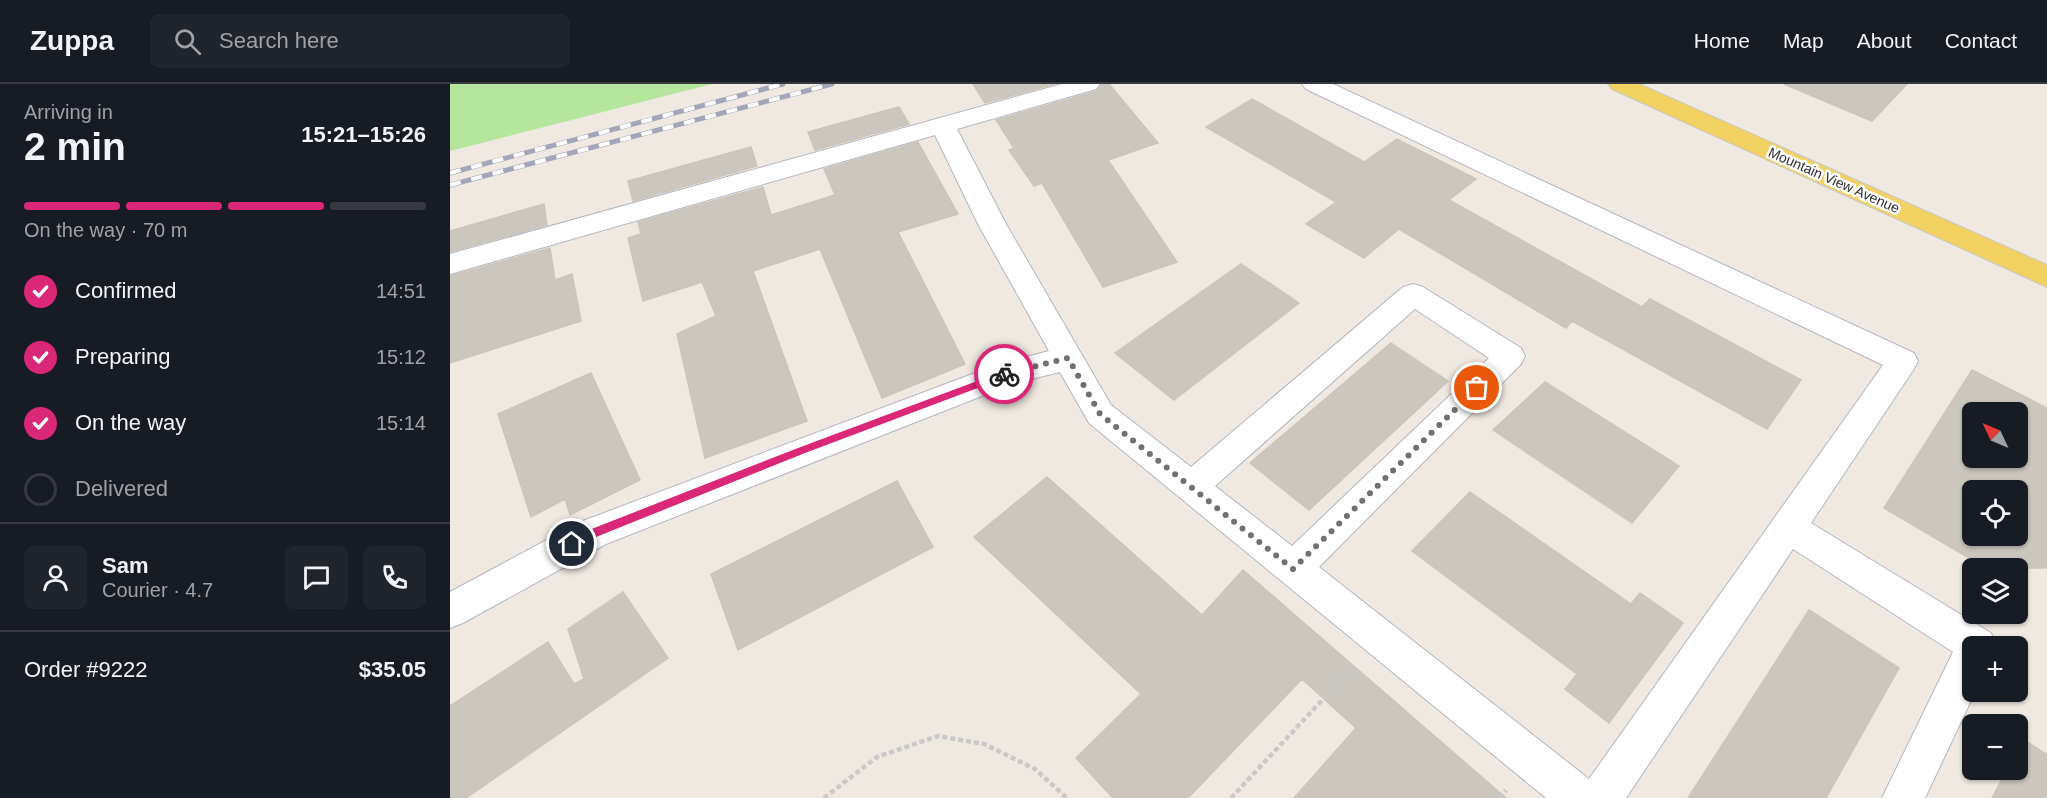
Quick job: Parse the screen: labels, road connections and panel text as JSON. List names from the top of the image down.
{
  "streets": {
    "main road": ["Mountain View Avenue"]
  },
  "north": "top left",
  "page": {
    "header": "Zuppa",
    "search": "Search here",
    "nav": [
      "Home",
      "Map",
      "About",
      "Contact"
    ],
    "heading": ["2 min", "Arriving in", "15:21–15:26"],
    "panel": [
      "Sam",
      "Courier · 4.7",
      "Order #9222",
      "$35.05"
    ],
    "bar": "On the way · 70 m",
    "list": [
      ["Confirmed", "14:51"],
      ["Preparing", "15:12"],
      ["On the way", "15:14"],
      "Delivered"
    ],
    "map_buttons": ["+", "−"]
  }
}
